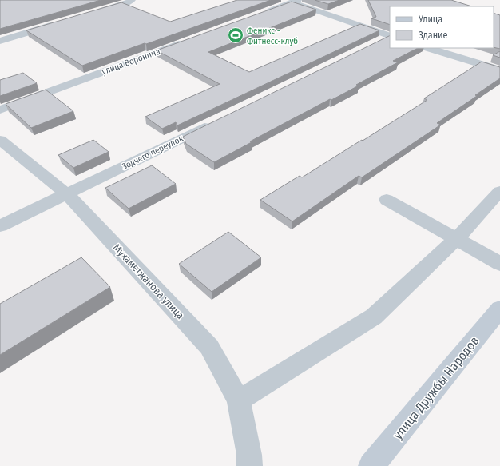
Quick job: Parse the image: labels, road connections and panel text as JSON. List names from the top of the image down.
{
  "streets": {
    "street": [
      "улица Воронина",
      "Зодчего переулок",
      "Мухаметжанова улица",
      "улица Дружбы Народов"
    ]
  },
  "crossings": [
    ["Зодчего переулок", "Мухаметжанова улица"]
  ],
  "places": {
    "sports": ["Феникс - Фитнесс-клуб"]
  },
  "legend": ["Улица", "Здание"]
}
